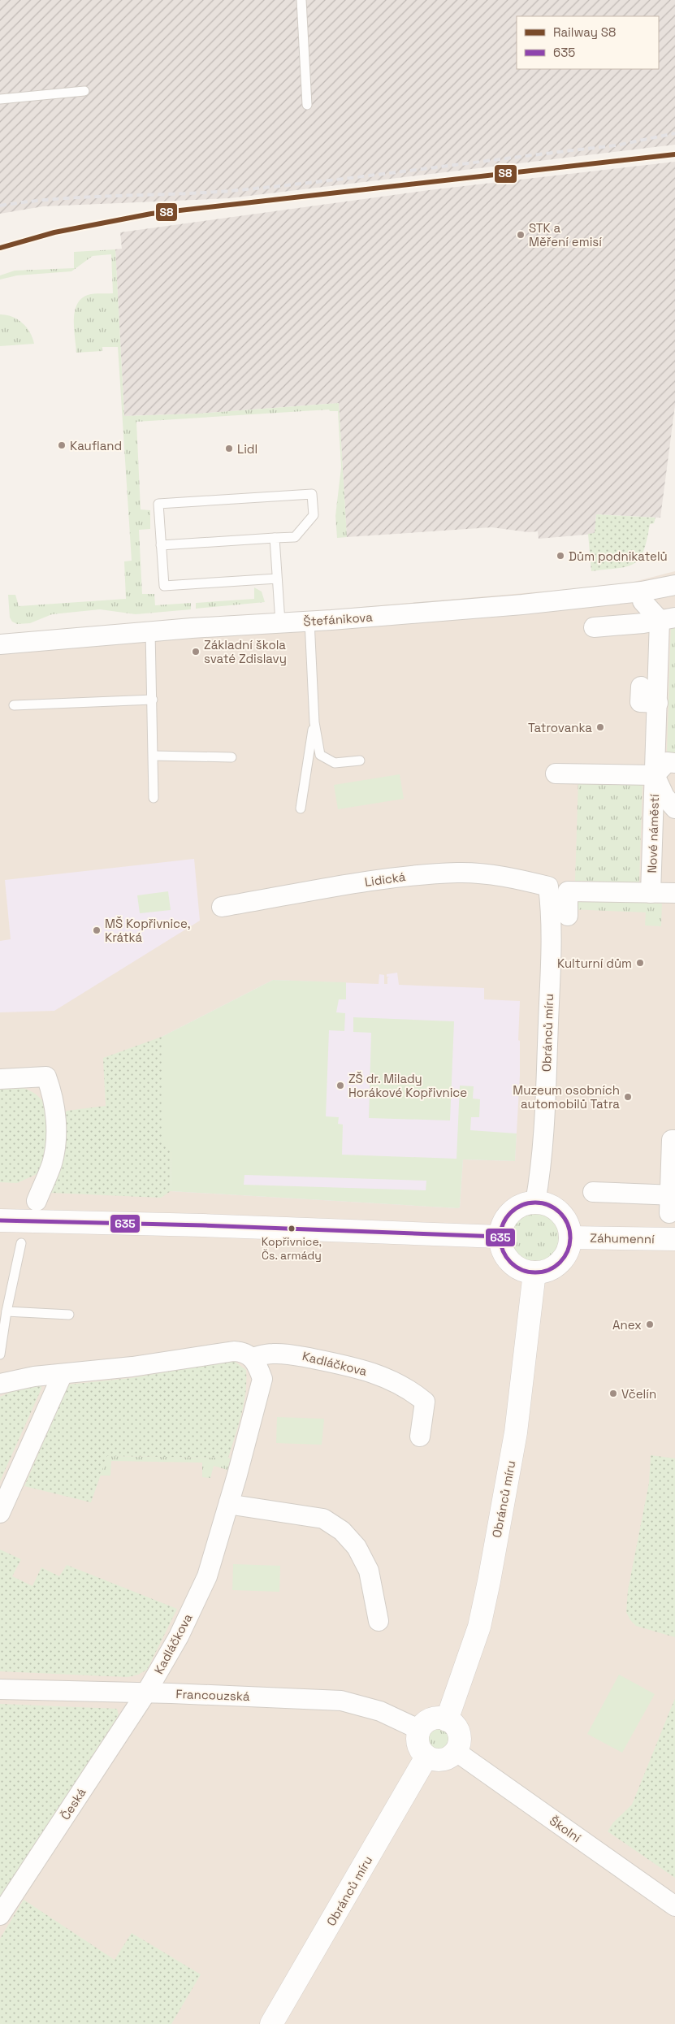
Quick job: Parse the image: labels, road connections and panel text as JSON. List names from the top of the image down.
{
  "streets": {
    "main road": ["Obránců míru", "Záhumenní"],
    "street": [
      "Štefánikova",
      "Nové náměstí",
      "Lidická",
      "Kadláčkova",
      "Francouzská",
      "Česká",
      "Školní"
    ]
  },
  "crossings": [
    ["Lidická", "Obránců míru"],
    ["Obránců míru", "Záhumenní"],
    ["Obránců míru", "Francouzská"],
    ["Obránců míru", "Školní"],
    ["Kadláčkova", "Francouzská"],
    ["Kadláčkova", "Česká"],
    ["Francouzská", "Česká"],
    ["Francouzská", "Školní"]
  ],
  "places": [
    "STK a Měření emisí",
    "Kaufland",
    "Lidl",
    "Dům podnikatelů",
    "Základní škola svaté Zdislavy",
    "Tatrovanka",
    "MŠ Kopřivnice, Krátká",
    "Kulturní dům",
    "ZŠ dr. Milady Horákové Kopřivnice",
    "Muzeum osobních automobilů Tatra",
    "Kopřivnice, Čs. armády",
    "Anex",
    "Včelín"
  ],
  "lines": ["rail line S8", "transit line 635"],
  "legend": ["Railway S8", "635"]
}
